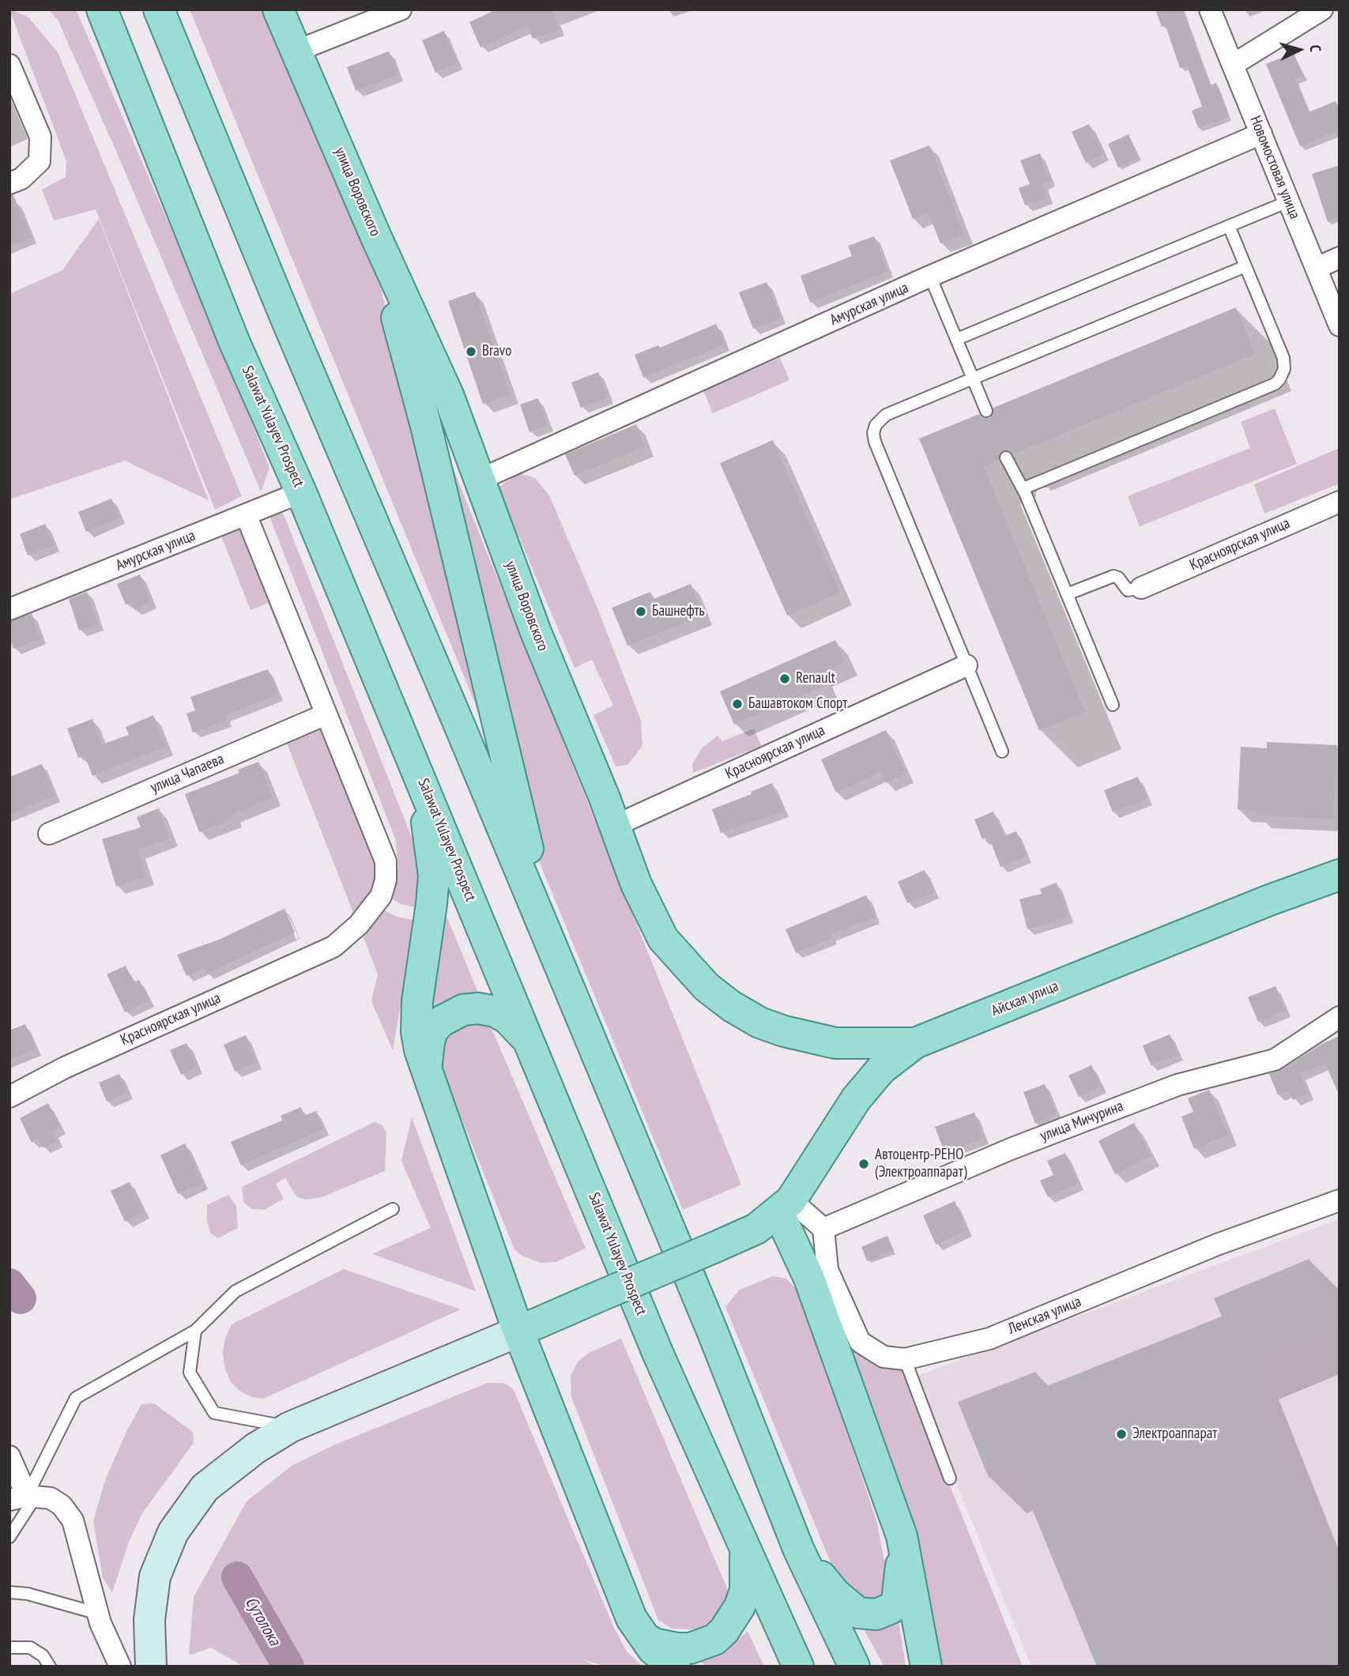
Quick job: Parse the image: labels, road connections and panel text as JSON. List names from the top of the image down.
{
  "streets": {
    "main road": ["улица Воровского", "Salawat Yulayev Prospect", "Айская улица"],
    "street": [
      "Новомостовая улица",
      "Амурская улица",
      "Красноярская улица",
      "улица Чапаева",
      "улица Мичурина",
      "Ленская улица"
    ]
  },
  "crossings": [
    ["Новомостовая улица", "Амурская улица"],
    ["улица Воровского", "Амурская улица"],
    ["улица Воровского", "Красноярская улица"],
    ["улица Воровского", "Айская улица"],
    ["Амурская улица", "Salawat Yulayev Prospect"],
    ["Амурская улица", "Красноярская улица"],
    ["Красноярская улица", "улица Чапаева"],
    ["улица Мичурина", "Ленская улица"]
  ],
  "water": ["Сутолока"],
  "places": [
    "Bravo",
    "Башнефть",
    "Renault",
    "Башавтоком Спорт",
    "Автоцентр-РЕНО (Электроаппарат)",
    "Электроаппарат"
  ],
  "north": "right"
}
